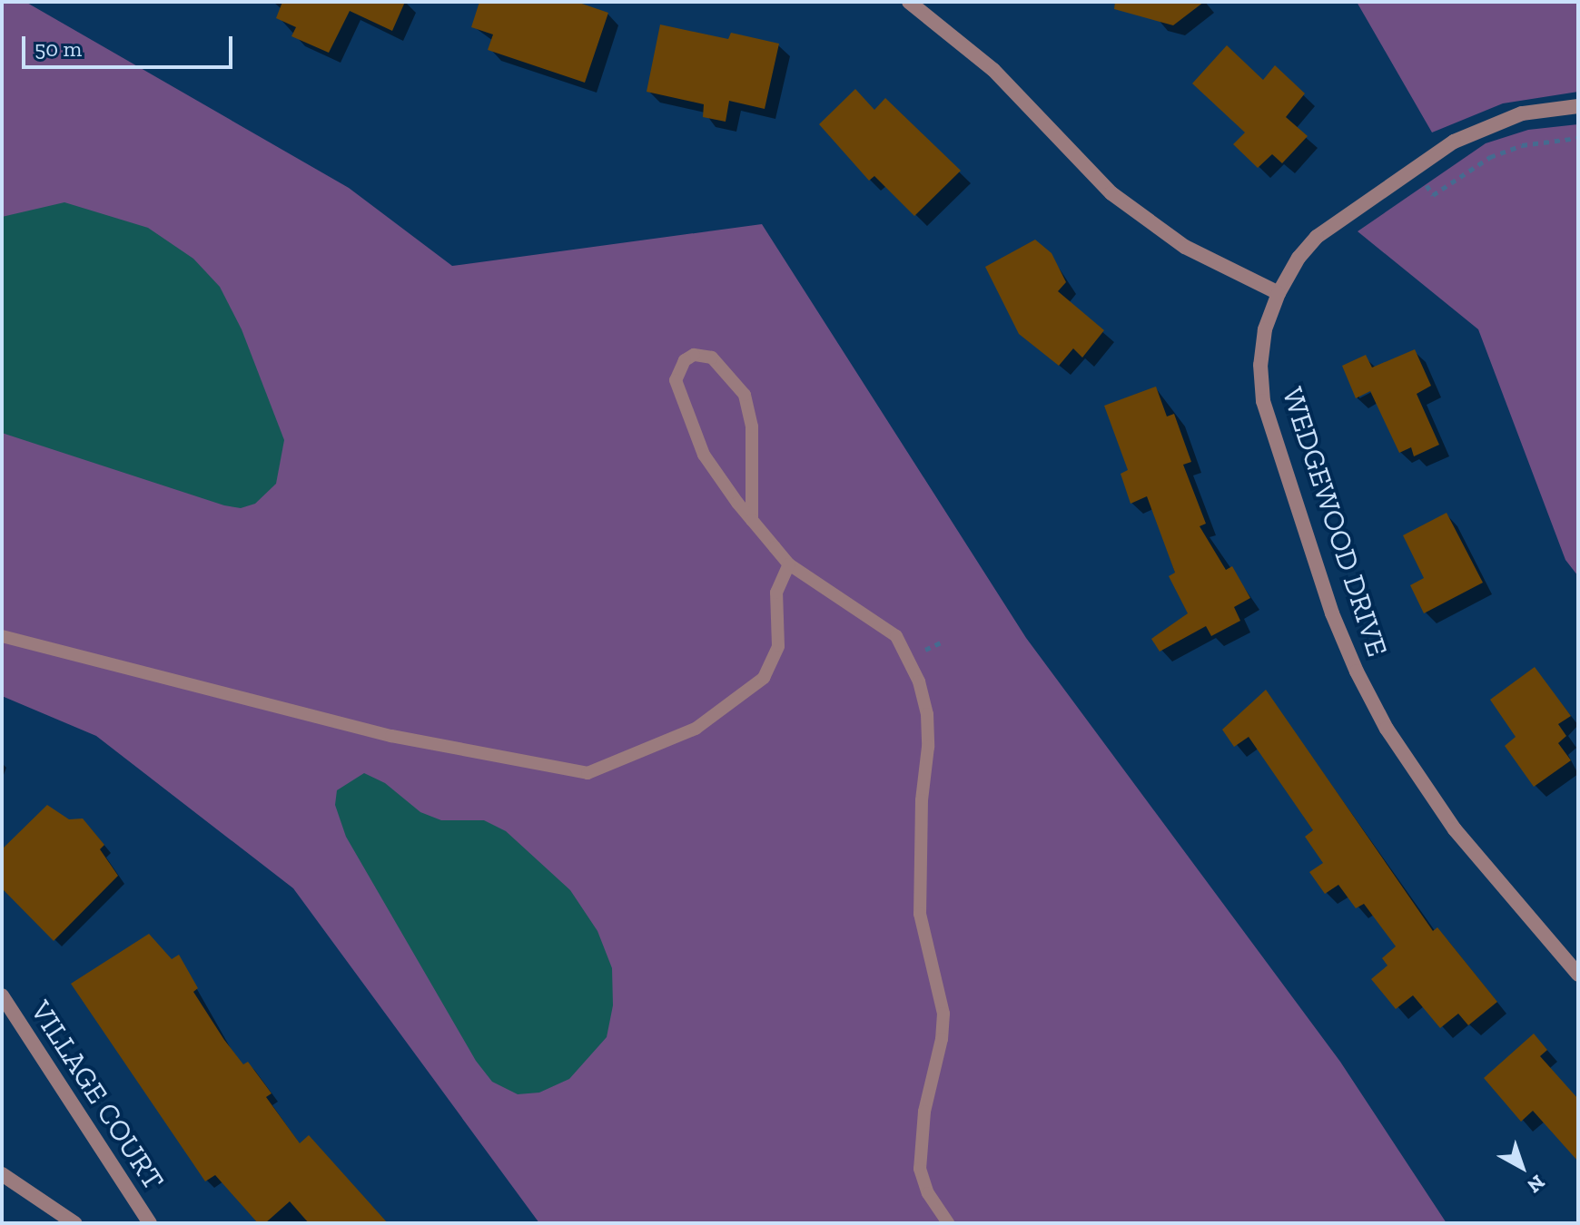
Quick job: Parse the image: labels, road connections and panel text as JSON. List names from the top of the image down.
{
  "streets": {
    "street": ["WEDGEWOOD DRIVE", "VILLAGE COURT"]
  },
  "scale_bar": "50 m",
  "north": "bottom right"
}
